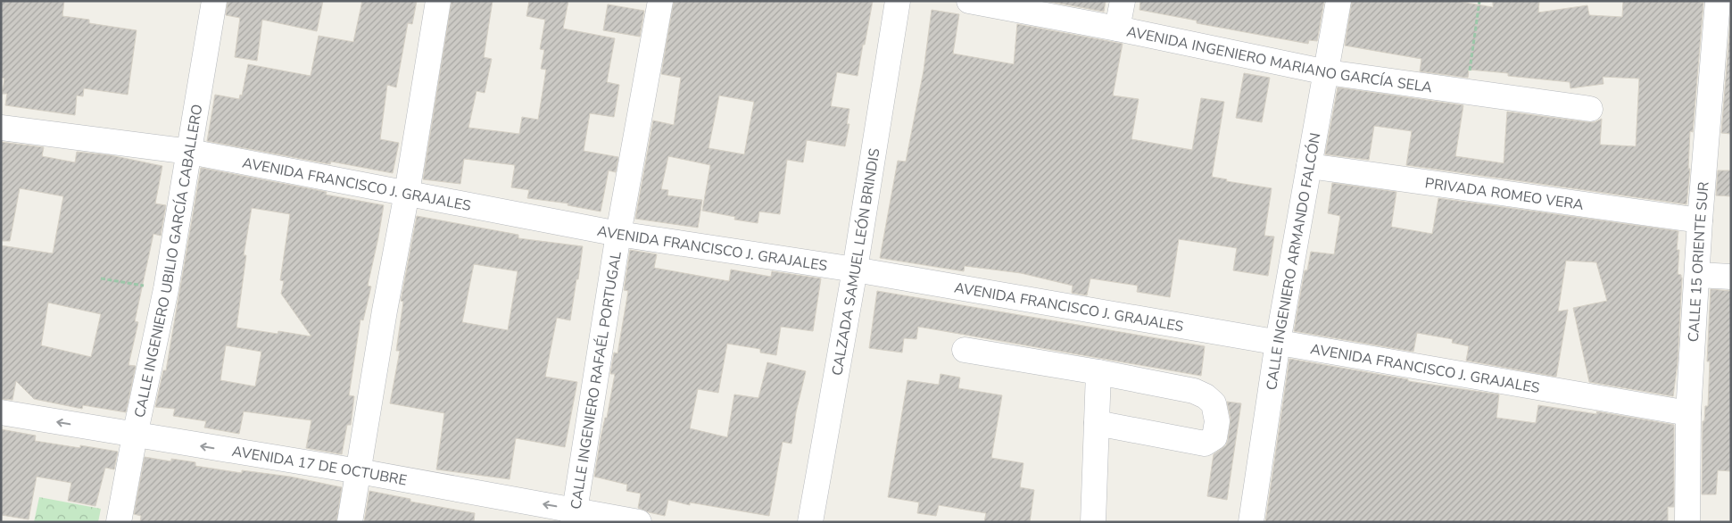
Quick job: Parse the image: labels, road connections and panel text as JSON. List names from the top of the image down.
{
  "streets": {
    "street": [
      "AVENIDA INGENIERO MARIANO GARCÍA SELA",
      "AVENIDA FRANCISCO J. GRAJALES",
      "PRIVADA ROMEO VERA",
      "CALLE INGENIERO UBILIO GARCÍA CABALLERO",
      "CALZADA SAMUEL LEÓN BRINDIS",
      "CALLE INGENIERO ARMANDO FALCÓN",
      "CALLE 15 ORIENTE SUR",
      "CALLE INGENIERO RAFAÉL PORTUGAL",
      "AVENIDA 17 DE OCTUBRE"
    ]
  },
  "crossings": [
    ["AVENIDA INGENIERO MARIANO GARCÍA SELA", "CALLE INGENIERO ARMANDO FALCÓN"],
    ["AVENIDA FRANCISCO J. GRAJALES", "CALLE INGENIERO UBILIO GARCÍA CABALLERO"],
    ["AVENIDA FRANCISCO J. GRAJALES", "CALZADA SAMUEL LEÓN BRINDIS"],
    ["AVENIDA FRANCISCO J. GRAJALES", "CALLE INGENIERO ARMANDO FALCÓN"],
    ["AVENIDA FRANCISCO J. GRAJALES", "CALLE 15 ORIENTE SUR"],
    ["AVENIDA FRANCISCO J. GRAJALES", "CALLE INGENIERO RAFAÉL PORTUGAL"],
    ["PRIVADA ROMEO VERA", "CALLE INGENIERO ARMANDO FALCÓN"],
    ["PRIVADA ROMEO VERA", "CALLE 15 ORIENTE SUR"],
    ["CALLE INGENIERO UBILIO GARCÍA CABALLERO", "AVENIDA 17 DE OCTUBRE"],
    ["CALLE INGENIERO RAFAÉL PORTUGAL", "AVENIDA 17 DE OCTUBRE"]
  ],
  "one_way": ["AVENIDA 17 DE OCTUBRE"]
}
